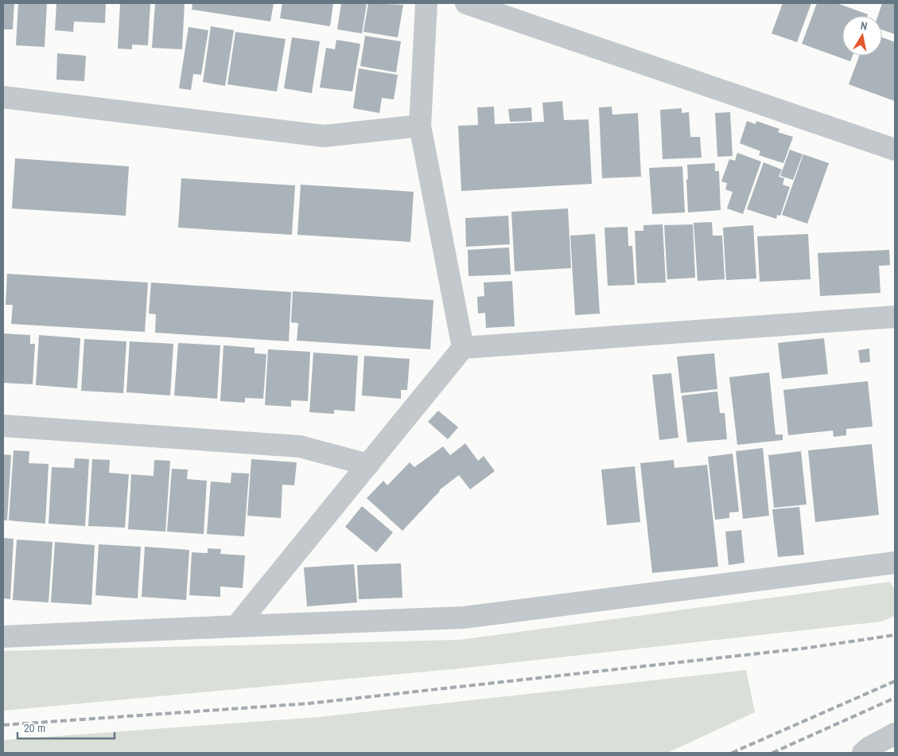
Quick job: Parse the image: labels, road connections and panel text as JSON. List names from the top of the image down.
{
  "scale_bar": "20 m",
  "north": "top"
}
